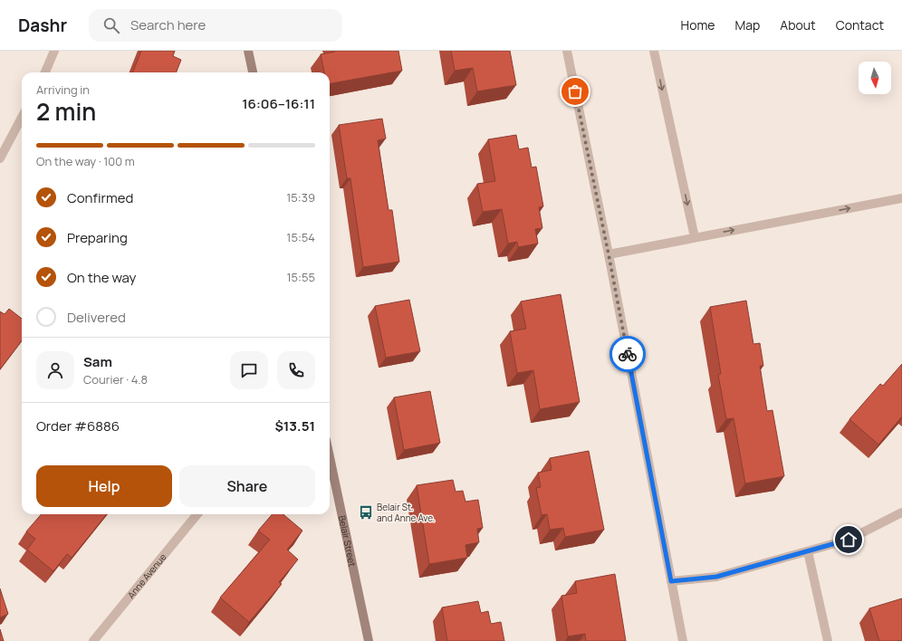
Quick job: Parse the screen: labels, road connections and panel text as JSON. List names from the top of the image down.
{
  "streets": {
    "main road": ["Belair Street"],
    "street": ["Anne Avenue"]
  },
  "places": {
    "bus stop": ["Belair St. and Anne Ave."]
  },
  "north": "bottom",
  "page": {
    "header": "Dashr",
    "search": "Search here",
    "nav": [
      "Home",
      "Map",
      "About",
      "Contact"
    ],
    "heading": ["2 min", "Arriving in", "16:06–16:11"],
    "panel": [
      "Sam",
      "Courier · 4.8",
      "Order #6886",
      "$13.51"
    ],
    "bar": "On the way · 100 m",
    "list": [
      ["Confirmed", "15:39"],
      ["Preparing", "15:54"],
      ["On the way", "15:55"],
      "Delivered"
    ],
    "buttons": ["Help", "Share"]
  }
}
